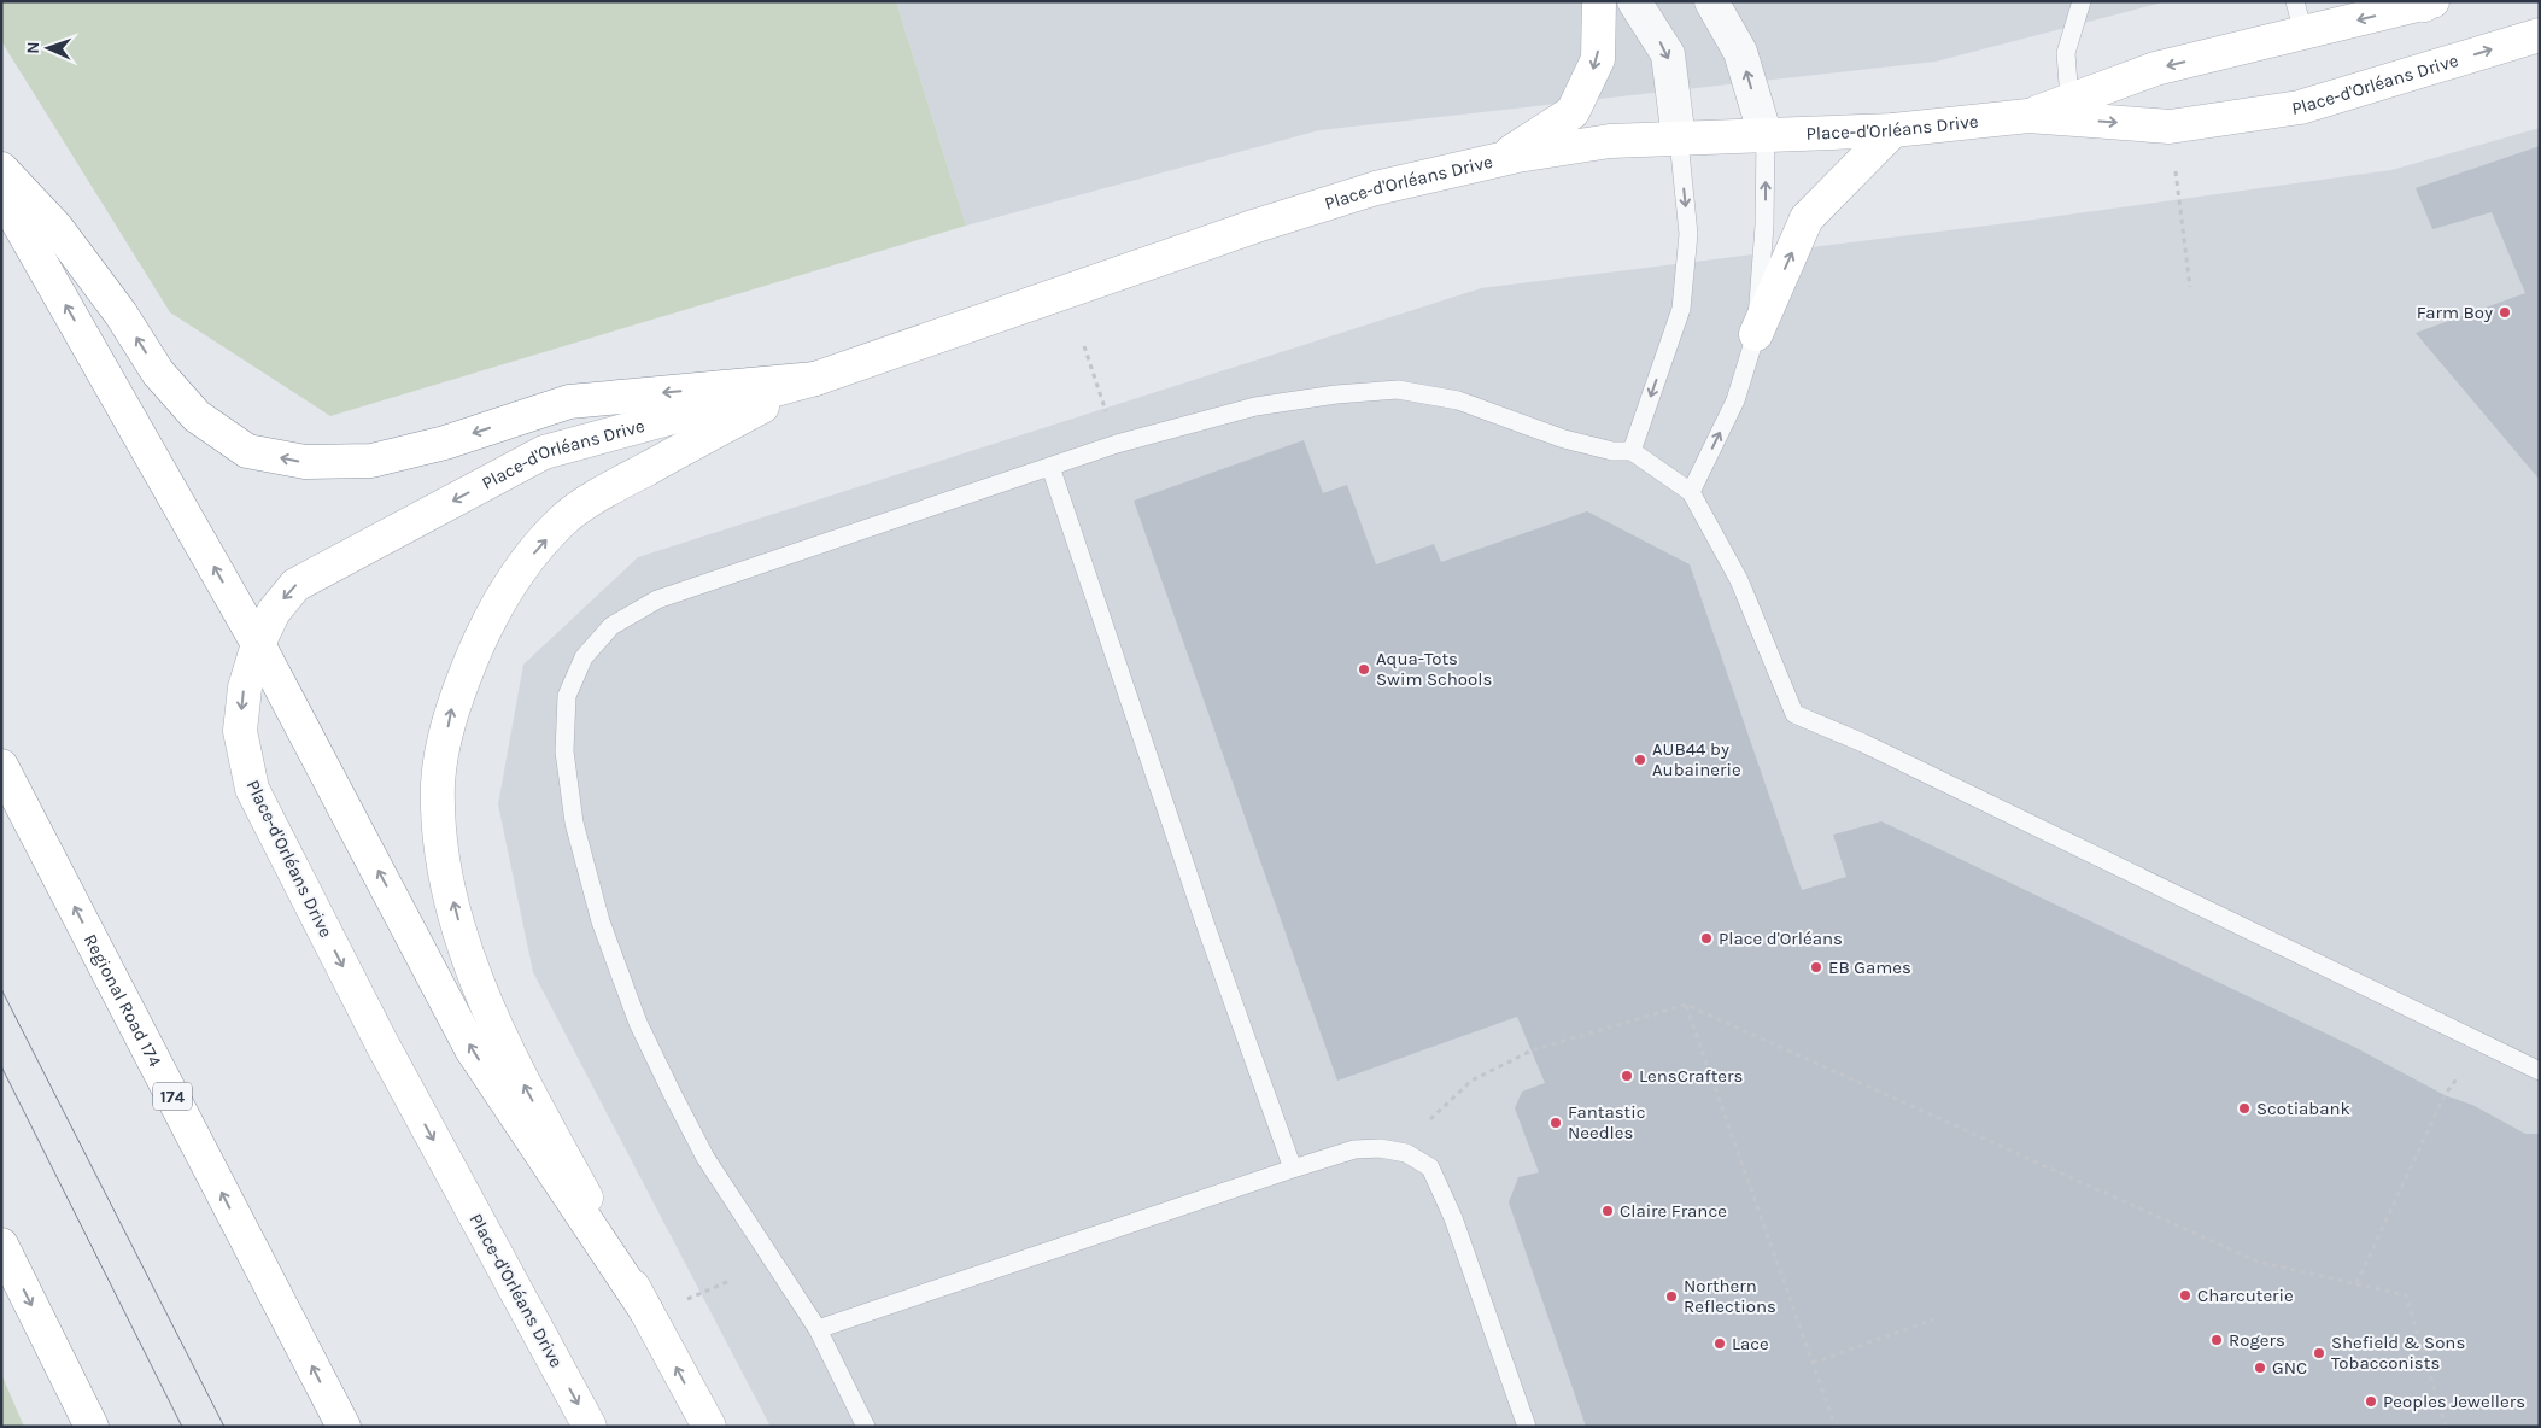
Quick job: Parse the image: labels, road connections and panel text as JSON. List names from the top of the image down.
{
  "streets": {
    "main road": ["Place-d'Orléans Drive", "Regional Road 174", "174"]
  },
  "places": [
    "Farm Boy",
    "Aqua-Tots Swim Schools",
    "AUB44 by Aubainerie",
    "Place d'Orléans",
    "EB Games",
    "LensCrafters",
    "Scotiabank",
    "Fantastic Needles",
    "Claire France",
    "Charcuterie",
    "Northern Reflections",
    "Rogers",
    "Lace",
    "Shefield & Sons Tobacconists",
    "GNC",
    "Peoples Jewellers"
  ],
  "north": "left"
}
